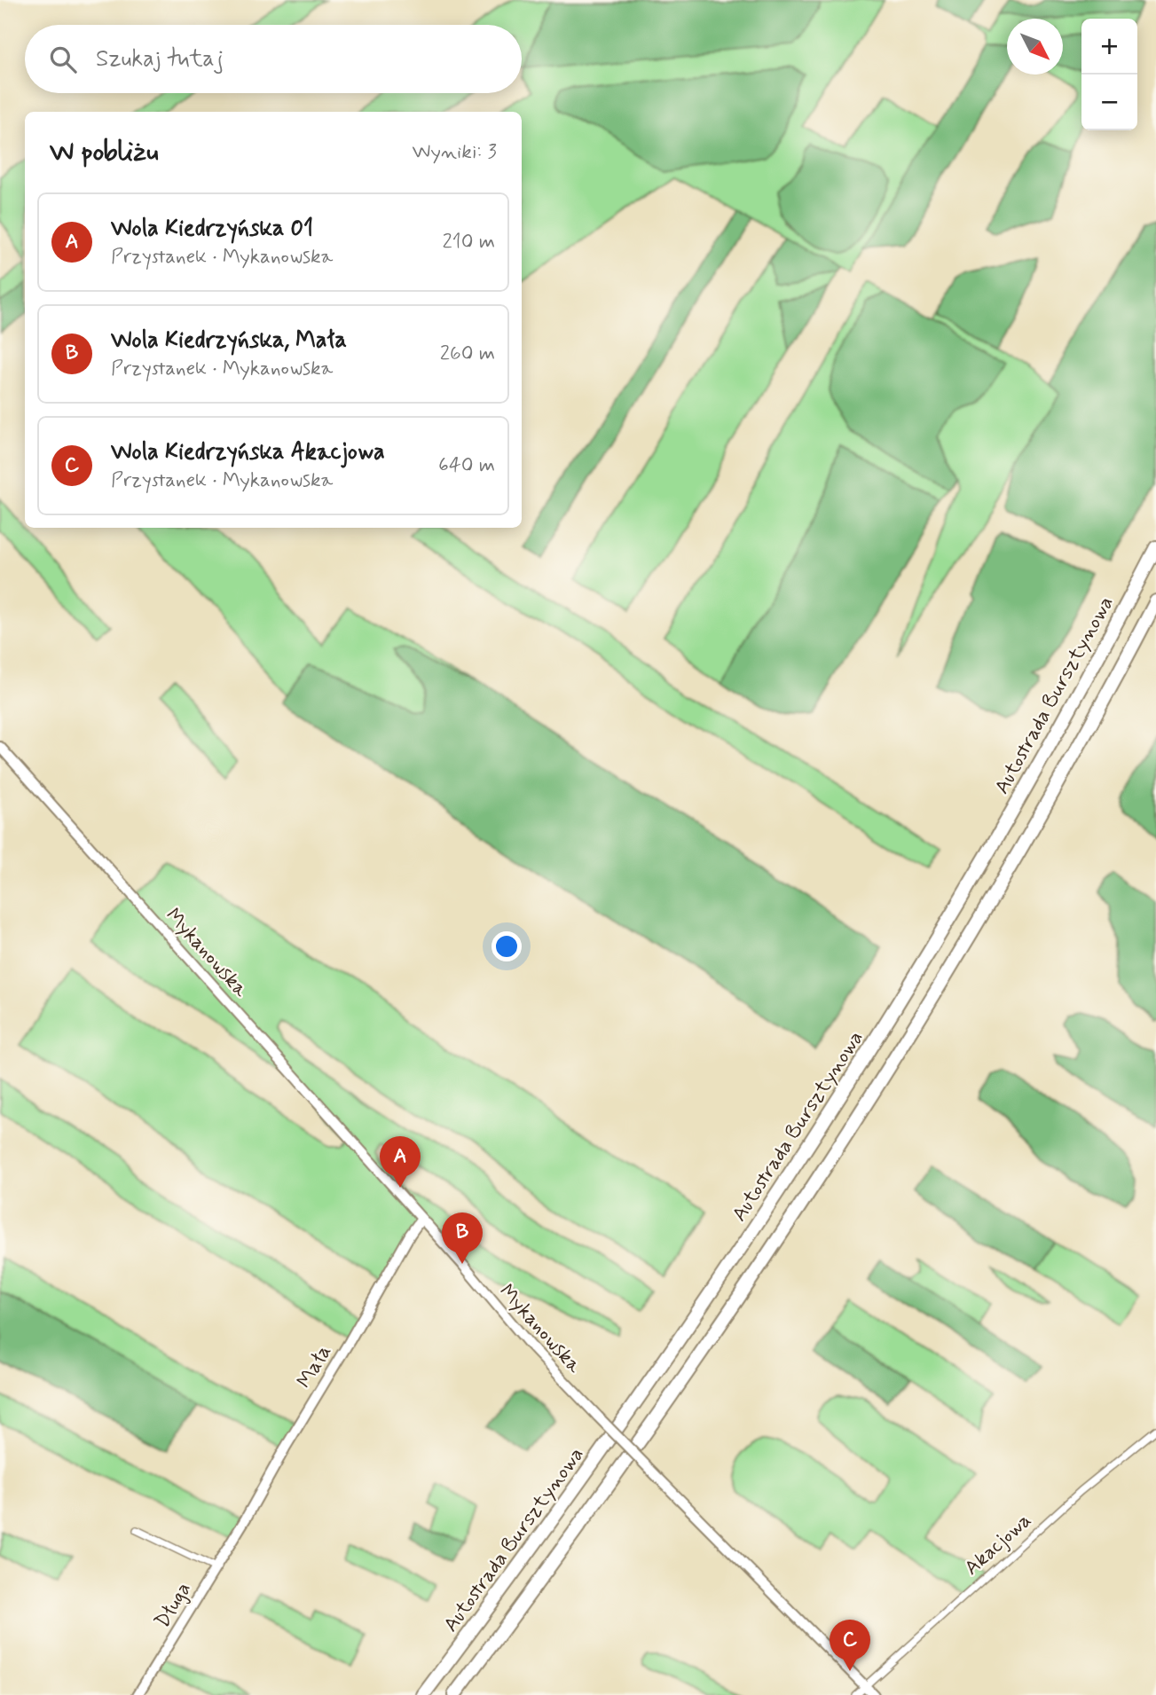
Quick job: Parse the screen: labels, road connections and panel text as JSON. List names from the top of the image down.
{
  "streets": {
    "highway": ["Autostrada Bursztynowa"],
    "main road": ["Mykanowska", "Mała", "Długa"],
    "street": ["Akacjowa"]
  },
  "crossings": [
    ["Mykanowska", "Mała"],
    ["Mykanowska", "Akacjowa"],
    ["Mała", "Długa"]
  ],
  "north": "bottom right",
  "page": {
    "map_buttons": ["+", "−"],
    "search": "Szukaj tutaj",
    "heading": ["W pobliżu", "Wyniki: 3"],
    "list": [
      {
        "mark": "A",
        "name": "Wola Kiedrzyńska 01",
        "note": "Przystanek · Mykanowska",
        "value": "210 m"
      },
      {
        "mark": "B",
        "name": "Wola Kiedrzyńska, Mała",
        "note": "Przystanek · Mykanowska",
        "value": "260 m"
      },
      {
        "mark": "C",
        "name": "Wola Kiedrzyńska Akacjowa",
        "note": "Przystanek · Mykanowska",
        "value": "640 m"
      }
    ],
    "pins": ["A", "B", "C"]
  }
}
